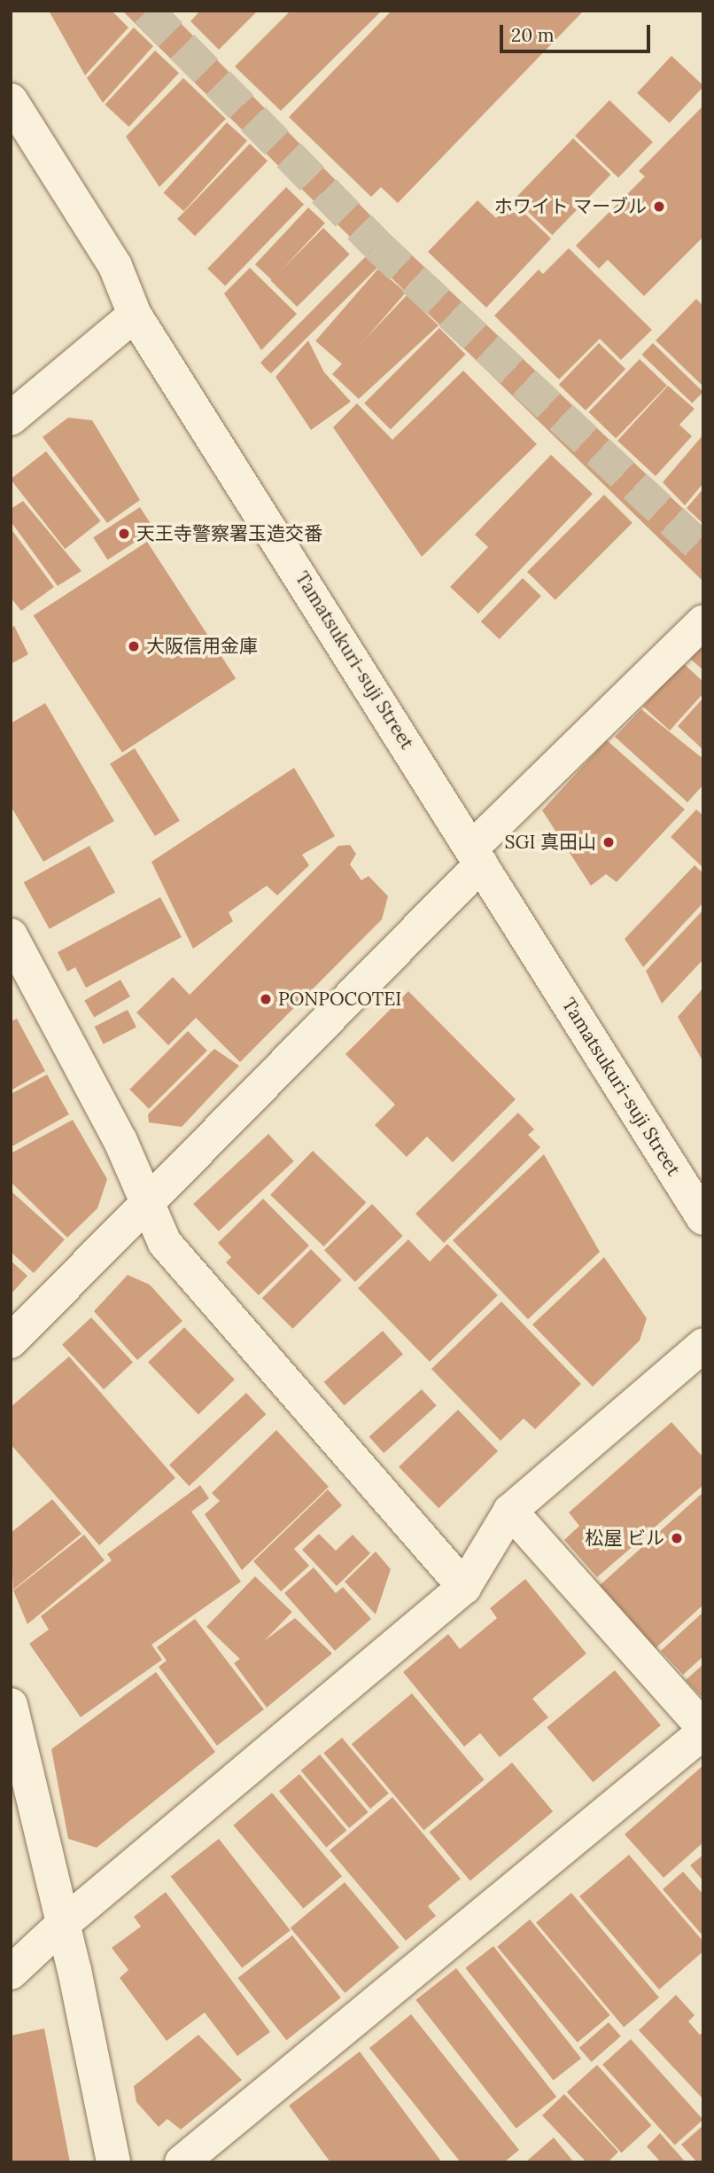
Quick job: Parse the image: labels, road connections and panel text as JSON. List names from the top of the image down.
{
  "streets": {
    "street": ["Tamatsukuri-suji Street"]
  },
  "places": [
    "ホワイト マーブル",
    "天王寺警察署玉造交番",
    "大阪信用金庫",
    "SGI 真田山",
    "PONPOCOTEI",
    "松屋 ビル"
  ],
  "scale_bar": "20 m"
}
